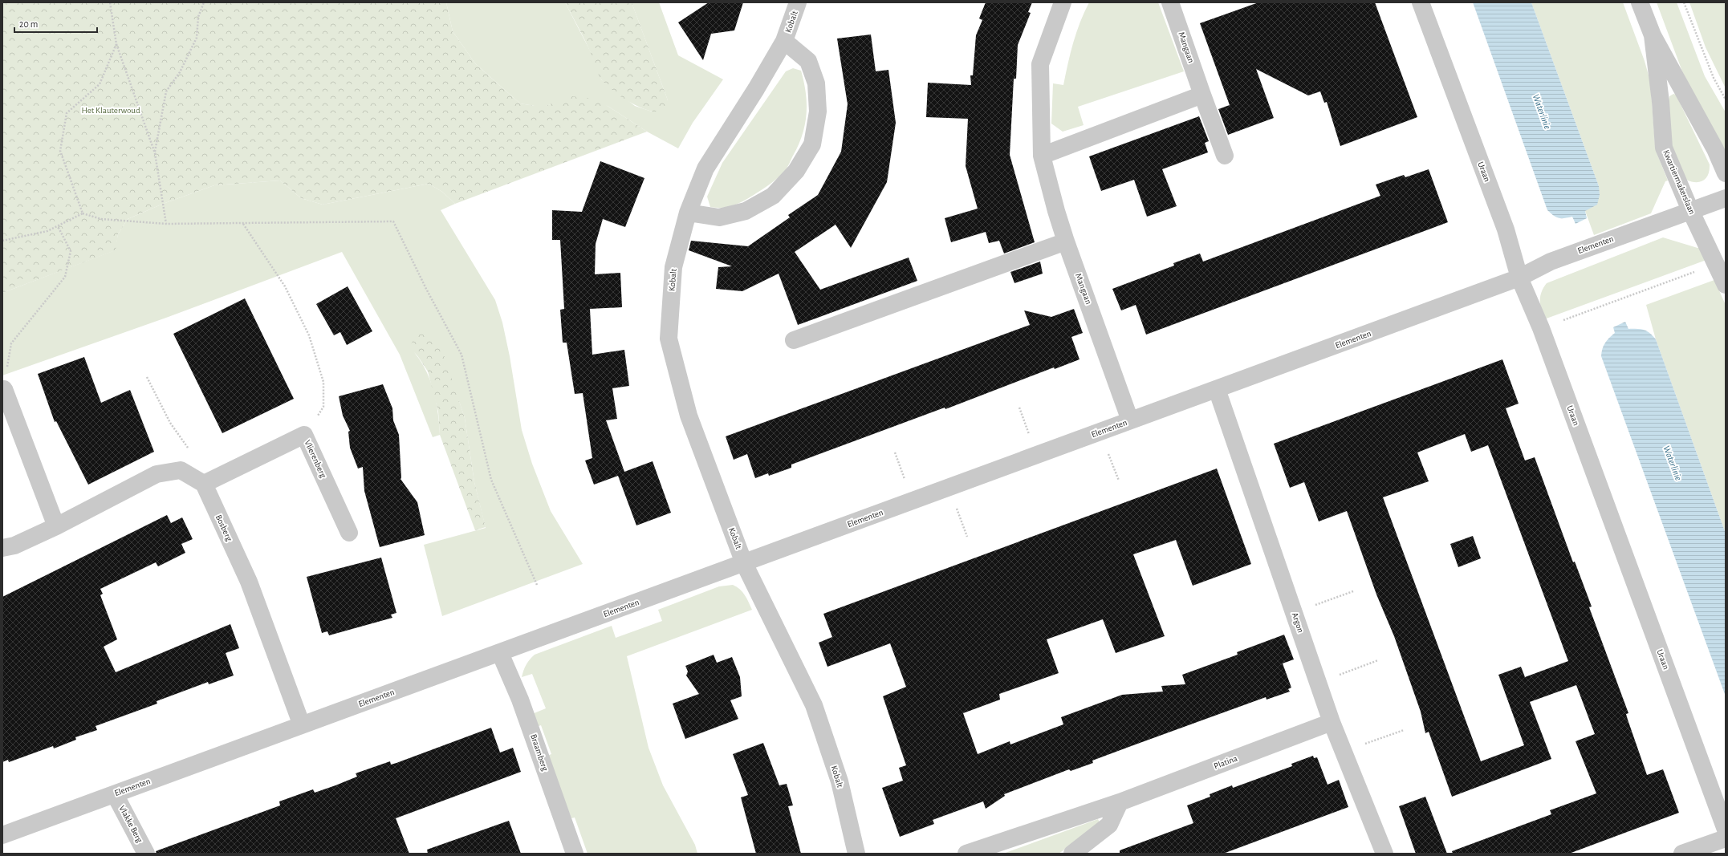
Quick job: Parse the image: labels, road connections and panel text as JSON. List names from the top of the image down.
{
  "streets": {
    "street": [
      "Kobalt",
      "Mangaan",
      "Uraan",
      "Kwartiermakerslaan",
      "Elementen",
      "Vlierenberg",
      "Bosberg",
      "Argon",
      "Braamberg",
      "Platina",
      "Vlakke Berg"
    ]
  },
  "crossings": [
    ["Kobalt", "Elementen"],
    ["Mangaan", "Elementen"],
    ["Uraan", "Elementen"],
    ["Kwartiermakerslaan", "Elementen"],
    ["Elementen", "Bosberg"],
    ["Elementen", "Argon"],
    ["Elementen", "Braamberg"],
    ["Elementen", "Vlakke Berg"],
    ["Vlierenberg", "Bosberg"],
    ["Argon", "Platina"]
  ],
  "water": ["Waterlinie"],
  "parks": ["Het Klauterwoud"],
  "scale_bar": "20 m"
}
